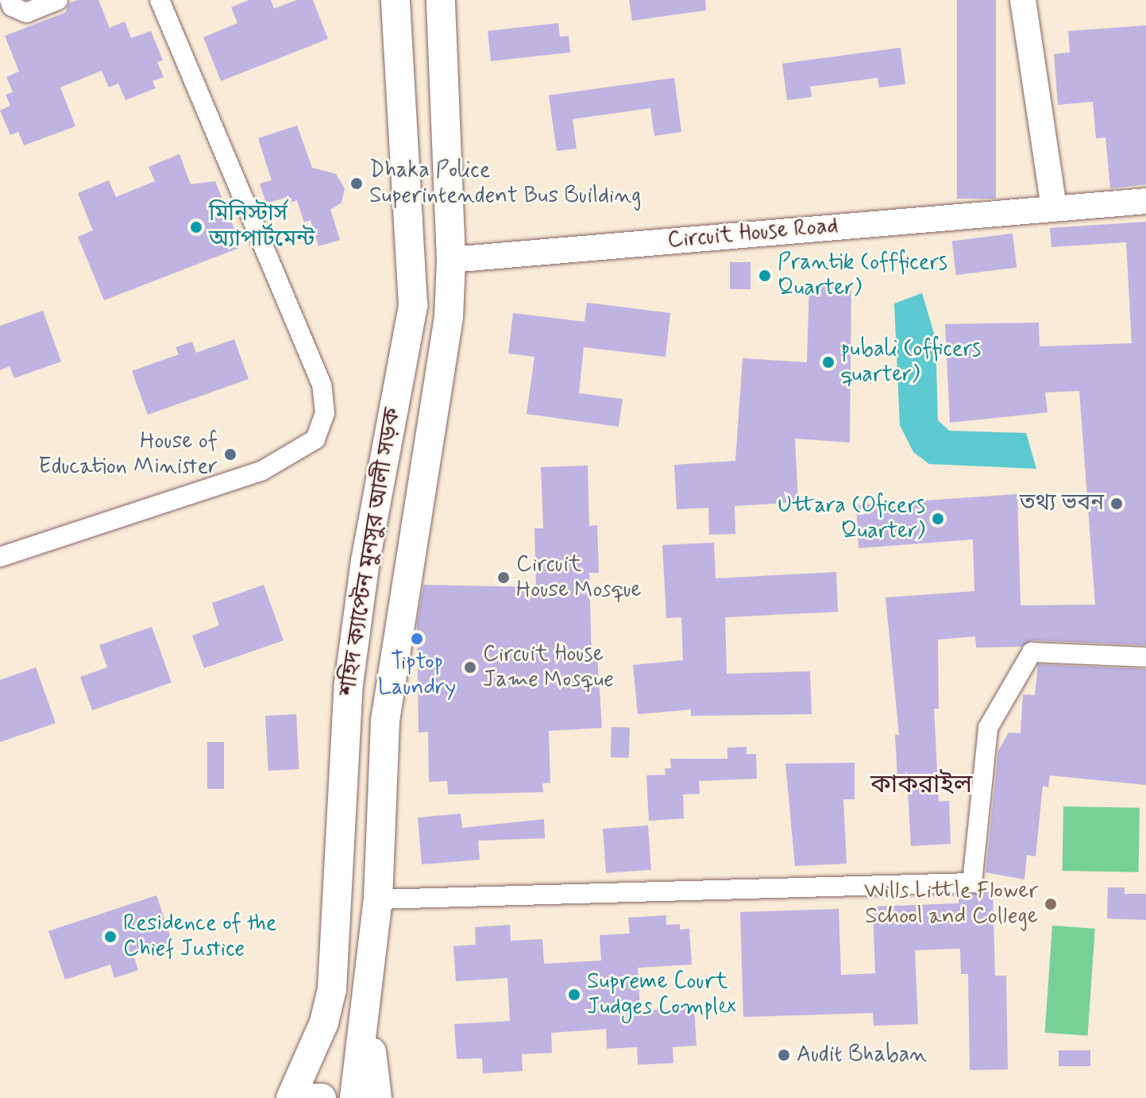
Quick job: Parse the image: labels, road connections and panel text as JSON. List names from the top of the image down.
{
  "streets": {
    "main road": ["শহিদ ক্যাপ্টেন মুনসুর আলী সড়ক"],
    "street": ["Circuit House Road"]
  },
  "crossings": [
    ["Circuit House Road", "শহিদ ক্যাপ্টেন মুনসুর আলী সড়ক"]
  ],
  "districts": ["কাকরাইল"],
  "places": [
    "Dhaka Police Superintendent Bus Building",
    "মিনিস্টার্স অ্যাপার্টমেন্ট",
    "Prantik (offficers Quarter)",
    "pubali (officers quarter)",
    "House of Education Minister",
    "তথ্য ভবন",
    "Uttara (Oficers Quarter)",
    "Circuit House Mosque",
    "Tiptop Laundry",
    "Circuit House Jame Mosque",
    "Wills Little Flower School and College",
    "Residence of the Chief Justice",
    "Supreme Court Judges Complex",
    "Audit Bhaban"
  ]
}
